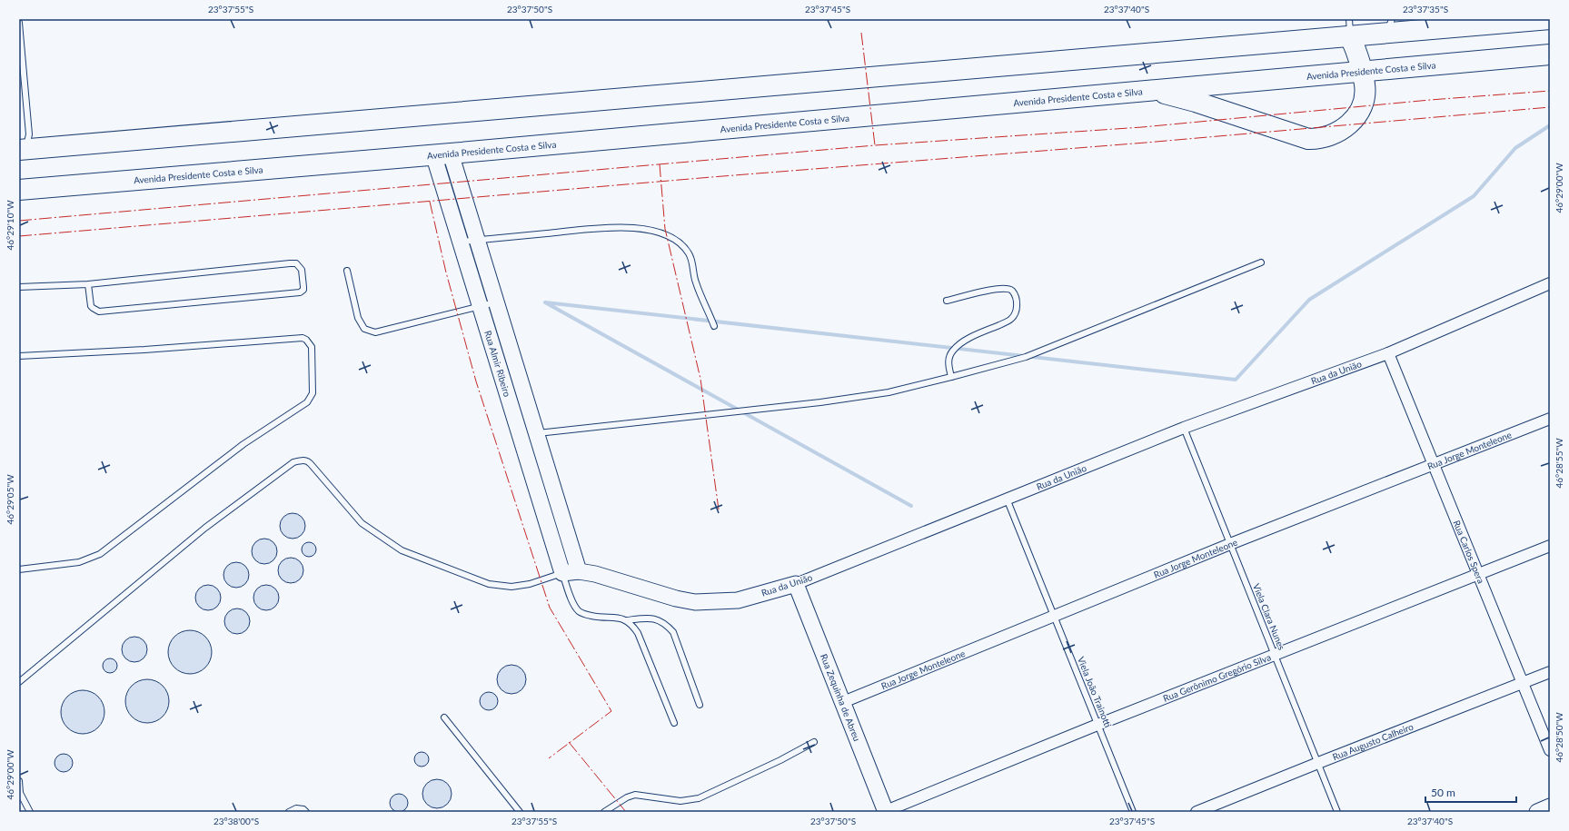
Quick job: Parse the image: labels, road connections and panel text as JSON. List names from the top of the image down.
{
  "streets": {
    "highway": ["Avenida Presidente Costa e Silva"],
    "street": [
      "Rua Almir Ribeiro",
      "Rua da União",
      "Rua Jorge Monteleone",
      "Rua Carlos Spera",
      "Rua Gerônimo Gregório Silva",
      "Rua Zequinha de Abreu",
      "Rua Augusto Calheiro"
    ],
    "lane": ["Viela Clara Nunes", "Viela João Trainotti"]
  },
  "crossings": [
    ["Avenida Presidente Costa e Silva", "Rua Almir Ribeiro"],
    ["Rua Almir Ribeiro", "Rua da União"],
    ["Rua da União", "Rua Carlos Spera"],
    ["Rua da União", "Viela Clara Nunes"],
    ["Rua da União", "Viela João Trainotti"],
    ["Rua da União", "Rua Zequinha de Abreu"],
    ["Rua Jorge Monteleone", "Rua Carlos Spera"],
    ["Rua Jorge Monteleone", "Viela Clara Nunes"],
    ["Rua Jorge Monteleone", "Viela João Trainotti"],
    ["Rua Jorge Monteleone", "Rua Zequinha de Abreu"],
    ["Rua Carlos Spera", "Rua Gerônimo Gregório Silva"],
    ["Rua Carlos Spera", "Rua Augusto Calheiro"],
    ["Viela Clara Nunes", "Rua Gerônimo Gregório Silva"],
    ["Viela Clara Nunes", "Rua Augusto Calheiro"],
    ["Rua Gerônimo Gregório Silva", "Viela João Trainotti"],
    ["Rua Gerônimo Gregório Silva", "Rua Zequinha de Abreu"]
  ],
  "scale_bar": "50 m",
  "coordinates": [
    "23°37'55\"S",
    "23°37'50\"S",
    "23°37'45\"S",
    "23°37'40\"S",
    "23°37'35\"S",
    "46°29'00\"W",
    "46°29'10\"W",
    "46°28'55\"W",
    "46°29'05\"W",
    "46°28'50\"W",
    "23°38'00\"S"
  ]
}
